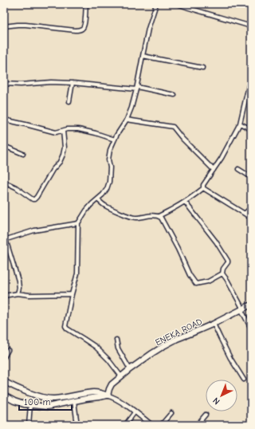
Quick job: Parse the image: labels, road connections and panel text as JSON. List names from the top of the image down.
{
  "streets": {
    "main road": ["ENEKA ROAD"]
  },
  "scale_bar": "100 m",
  "north": "bottom left"
}
